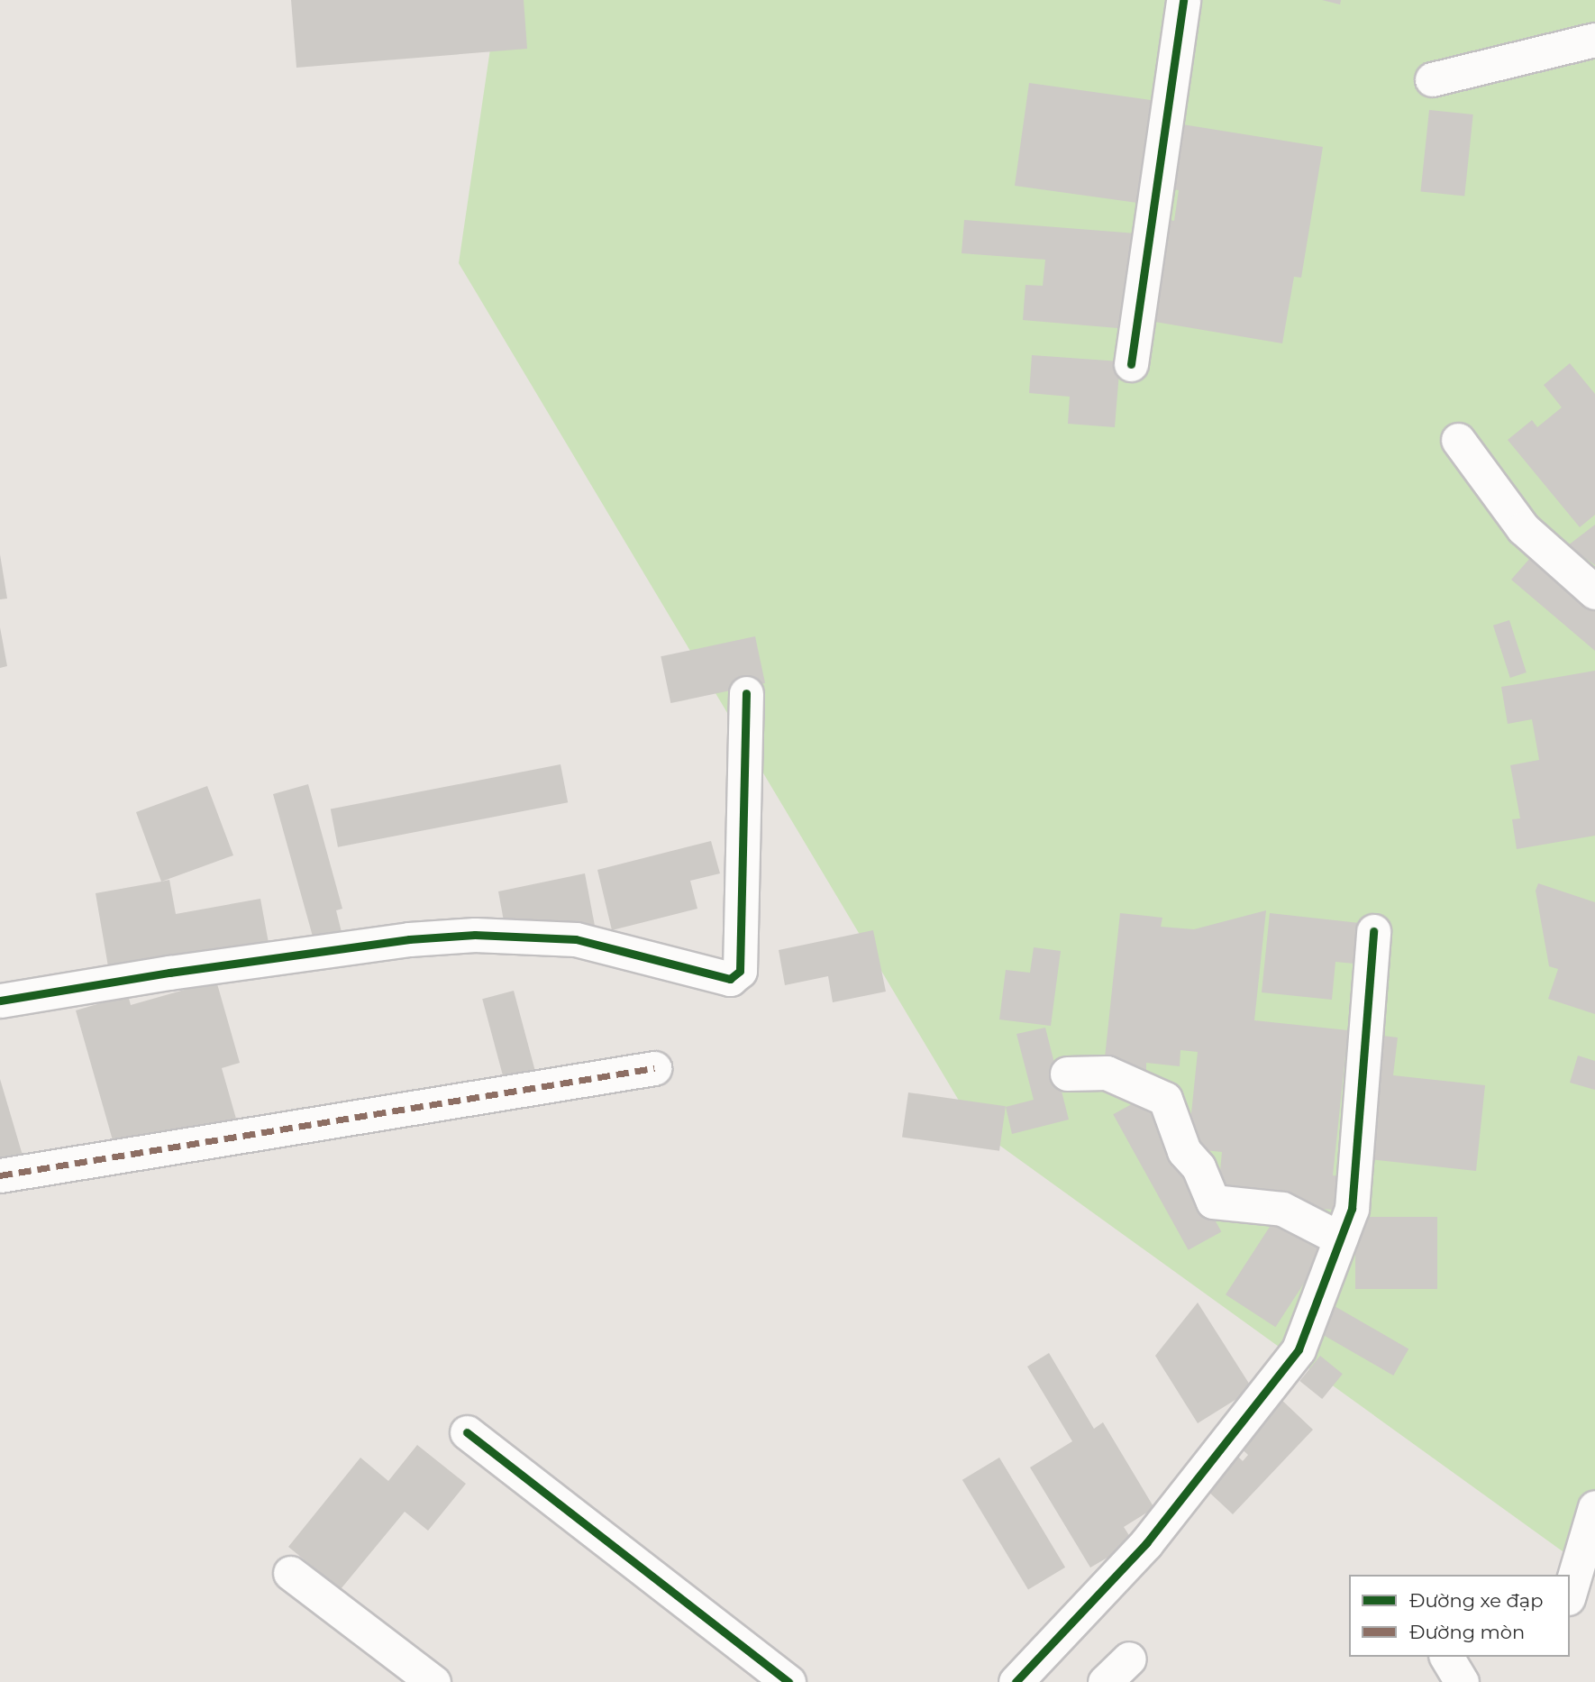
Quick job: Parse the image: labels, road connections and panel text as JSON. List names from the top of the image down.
{
  "legend": ["Đường xe đạp", "Đường mòn"]
}
